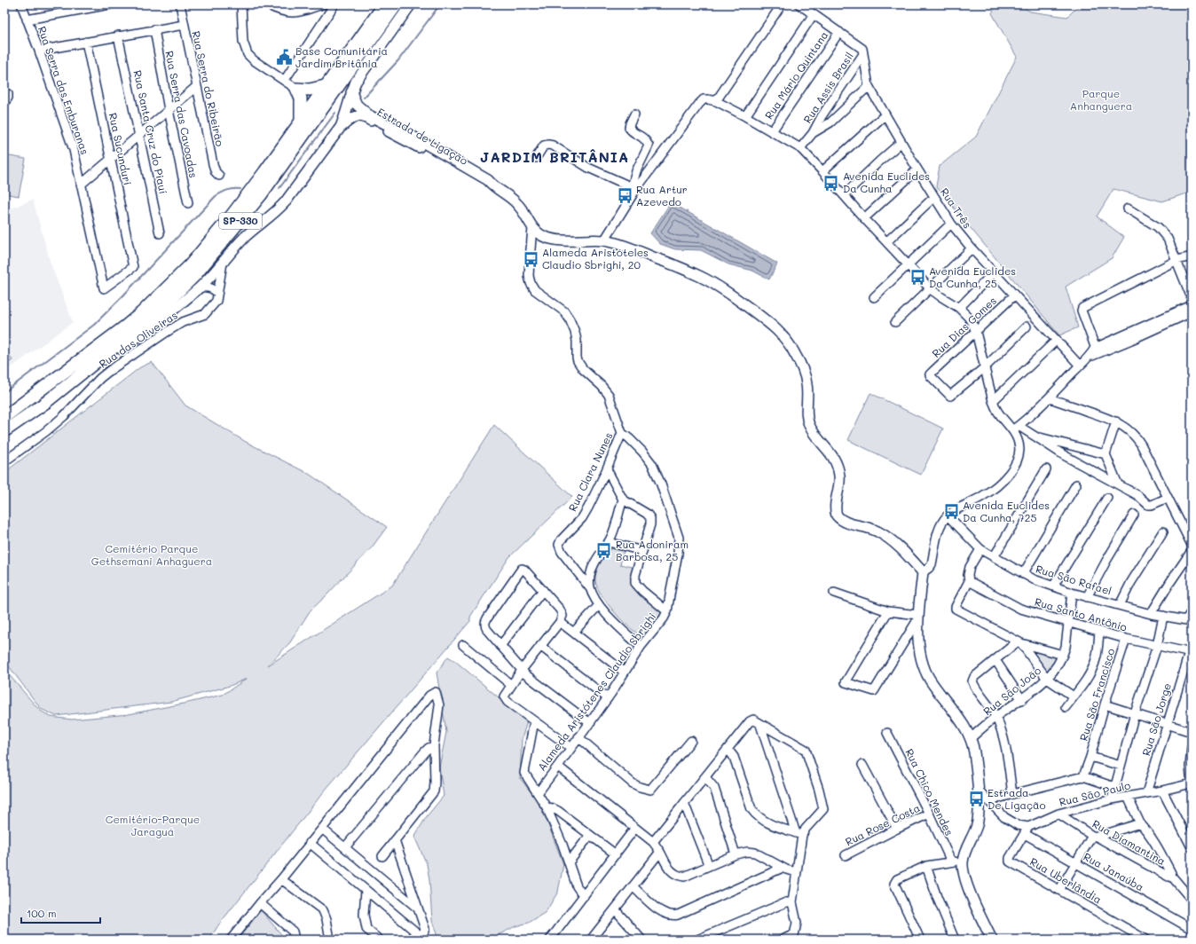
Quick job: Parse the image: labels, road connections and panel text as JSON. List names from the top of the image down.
{
  "streets": {
    "highway": ["SP-330"],
    "main road": ["Estrada de Ligação"],
    "street": [
      "Rua Mário Quintana",
      "Rua Assis Brasil",
      "Rua Serra do Ribeirão",
      "Rua Serra das Emburanas",
      "Rua Serra das Cavoadas",
      "Rua Santa Cruz do Piauí",
      "Rua Sucunduri",
      "Rua Três",
      "Rua Dias Gomes",
      "Rua das Oliveiras",
      "Rua Clara Nunes",
      "Rua São Rafael",
      "Rua Santo Antônio",
      "Rua São João",
      "Alameda Aristótenes Claudio Sbrighi",
      "Rua São Francisco",
      "Rua São Jorge",
      "Rua Chico Mendes",
      "Rua São Paulo",
      "Rua Rose Costa",
      "Rua Diamantina",
      "Rua Janaúba",
      "Rua Uberlândia"
    ]
  },
  "crossings": [
    ["Rua Assis Brasil", "Rua Três"],
    ["Rua Serra das Emburanas", "Rua Sucunduri"],
    ["Estrada de Ligação", "Alameda Aristótenes Claudio Sbrighi"],
    ["Rua Três", "Rua Dias Gomes"],
    ["Rua Clara Nunes", "Alameda Aristótenes Claudio Sbrighi"],
    ["Rua São Rafael", "Rua São João"],
    ["Rua Santo Antônio", "Rua São João"],
    ["Rua Santo Antônio", "Rua São Francisco"],
    ["Rua Santo Antônio", "Rua São Jorge"],
    ["Rua São Jorge", "Rua São Paulo"],
    ["Rua Chico Mendes", "Rua Rose Costa"],
    ["Rua São Paulo", "Rua Diamantina"],
    ["Rua São Paulo", "Rua Janaúba"],
    ["Rua São Paulo", "Rua Uberlândia"],
    ["Rua Janaúba", "Rua Uberlândia"]
  ],
  "districts": ["JARDIM BRITÂNIA"],
  "parks": ["Parque Anhanguera", "Cemitério Parque Gethsemani Anhaguera", "Cemitério-Parque Jaraguá"],
  "places": {
    "public building": ["Base Comunitária Jardim Britânia"],
    "bus stop": [
      "Avenida Euclides Da Cunha",
      "Rua Artur Azevedo",
      "Alameda Aristóteles Claudio Sbrighi, 20",
      "Avenida Euclides Da Cunha, 25",
      "Avenida Euclides Da Cunha, 725",
      "Rua Adoniram Barbosa, 25",
      "Estrada De Ligação"
    ]
  },
  "scale_bar": "100 m"
}
